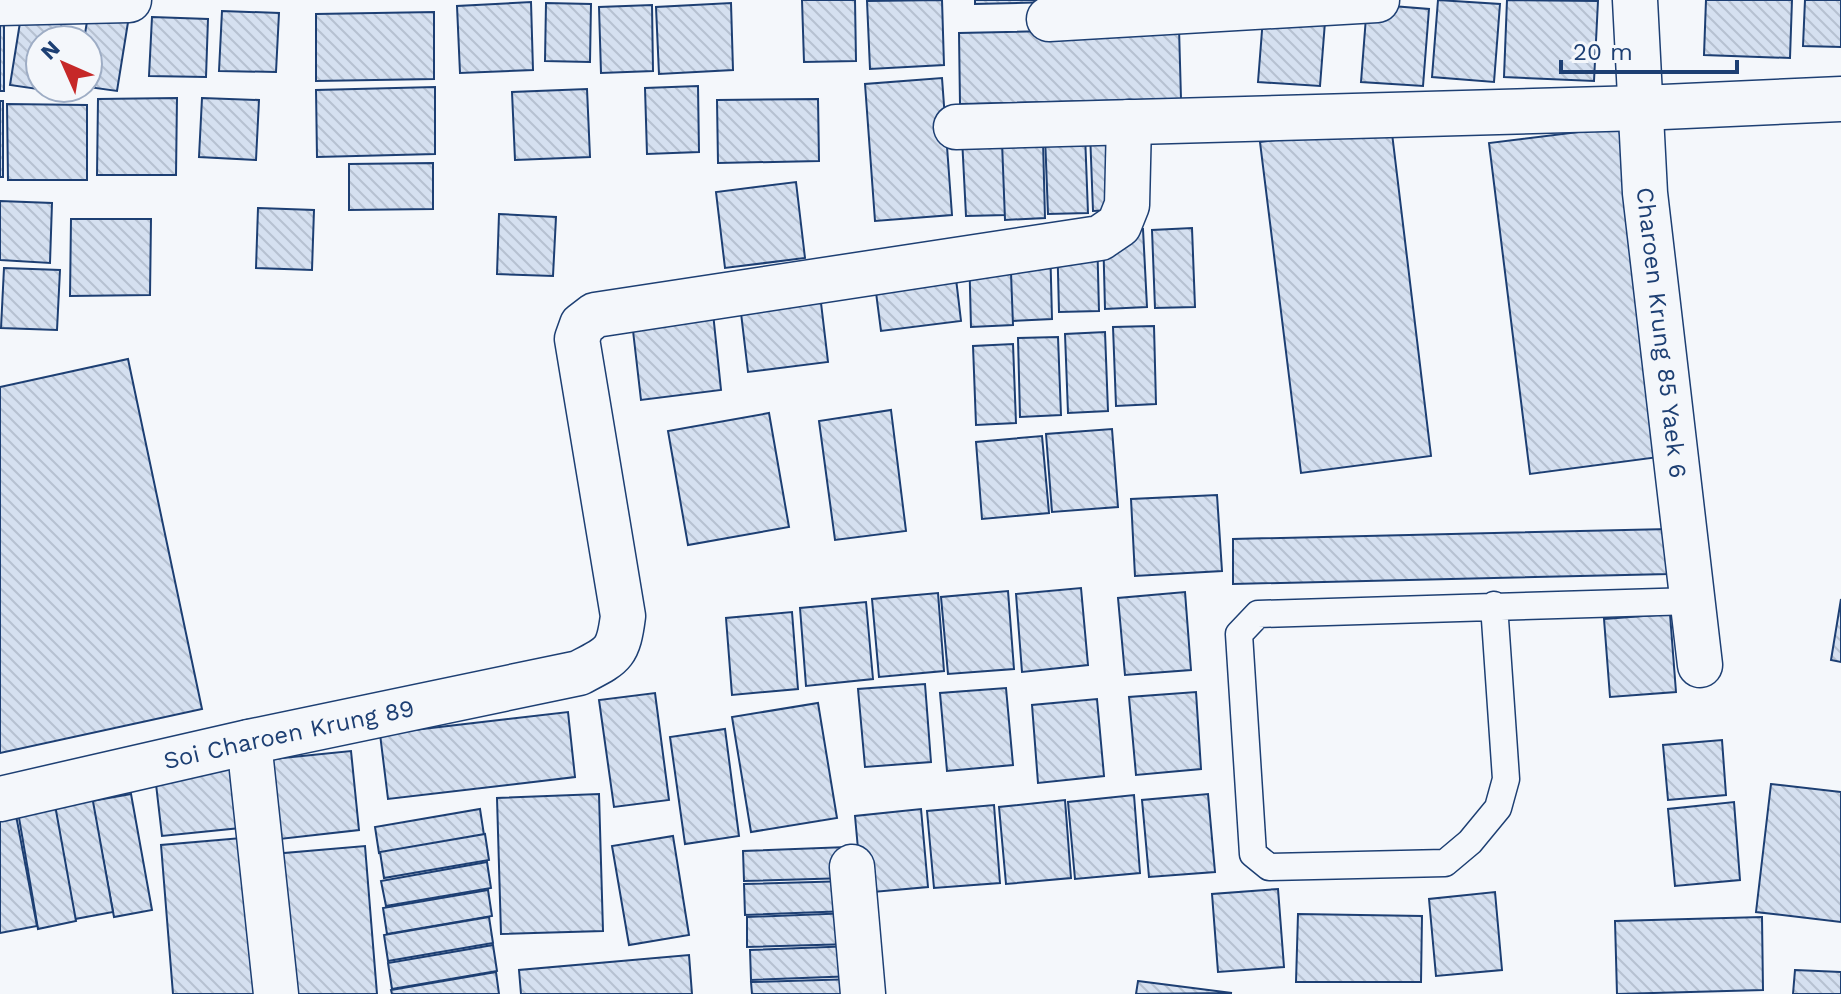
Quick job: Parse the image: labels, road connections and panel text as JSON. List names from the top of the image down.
{
  "streets": {
    "street": ["Charoen Krung 85 Yaek 6", "Soi Charoen Krung 89"]
  },
  "scale_bar": "20 m",
  "north": "top left"
}
